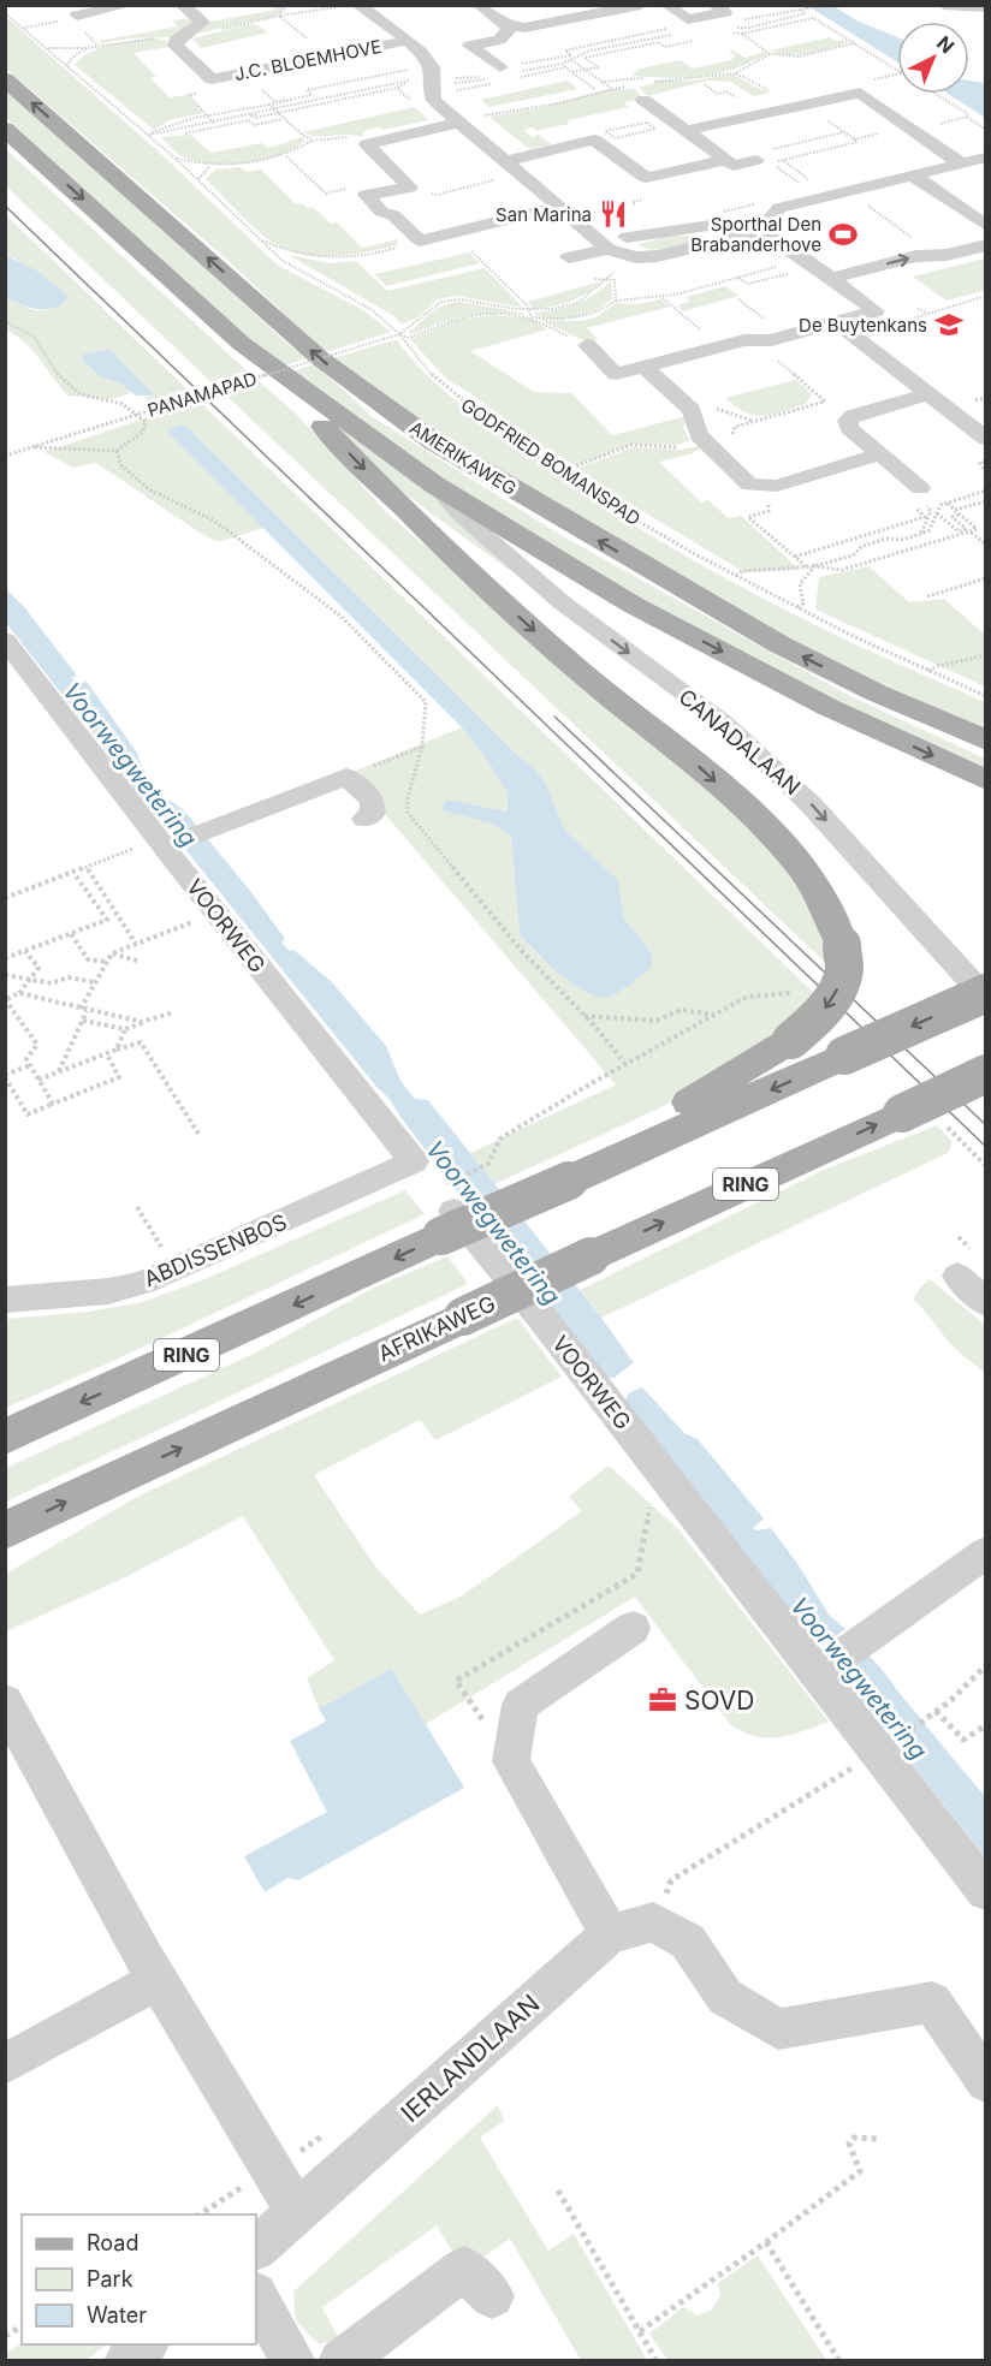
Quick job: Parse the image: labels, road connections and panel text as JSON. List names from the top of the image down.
{
  "streets": {
    "main road": ["AMERIKAWEG", "RING", "AFRIKAWEG"],
    "street": [
      "J.C. BLOEMHOVE",
      "CANADALAAN",
      "VOORWEG",
      "ABDISSENBOS",
      "IERLANDLAAN"
    ],
    "path": ["PANAMAPAD", "GODFRIED BOMANSPAD"]
  },
  "crossings": [
    ["PANAMAPAD", "GODFRIED BOMANSPAD"],
    ["AMERIKAWEG", "CANADALAAN"],
    ["VOORWEG", "RING"],
    ["VOORWEG", "ABDISSENBOS"]
  ],
  "one_way": ["CANADALAAN"],
  "water": ["Voorwegwetering"],
  "places": {
    "restaurant": ["San Marina"],
    "sports": ["Sporthal Den Brabanderhove"],
    "school or university": ["De Buytenkans"],
    "office": ["SOVD"]
  },
  "legend": ["Road", "Park", "Water"],
  "north": "top right"
}
